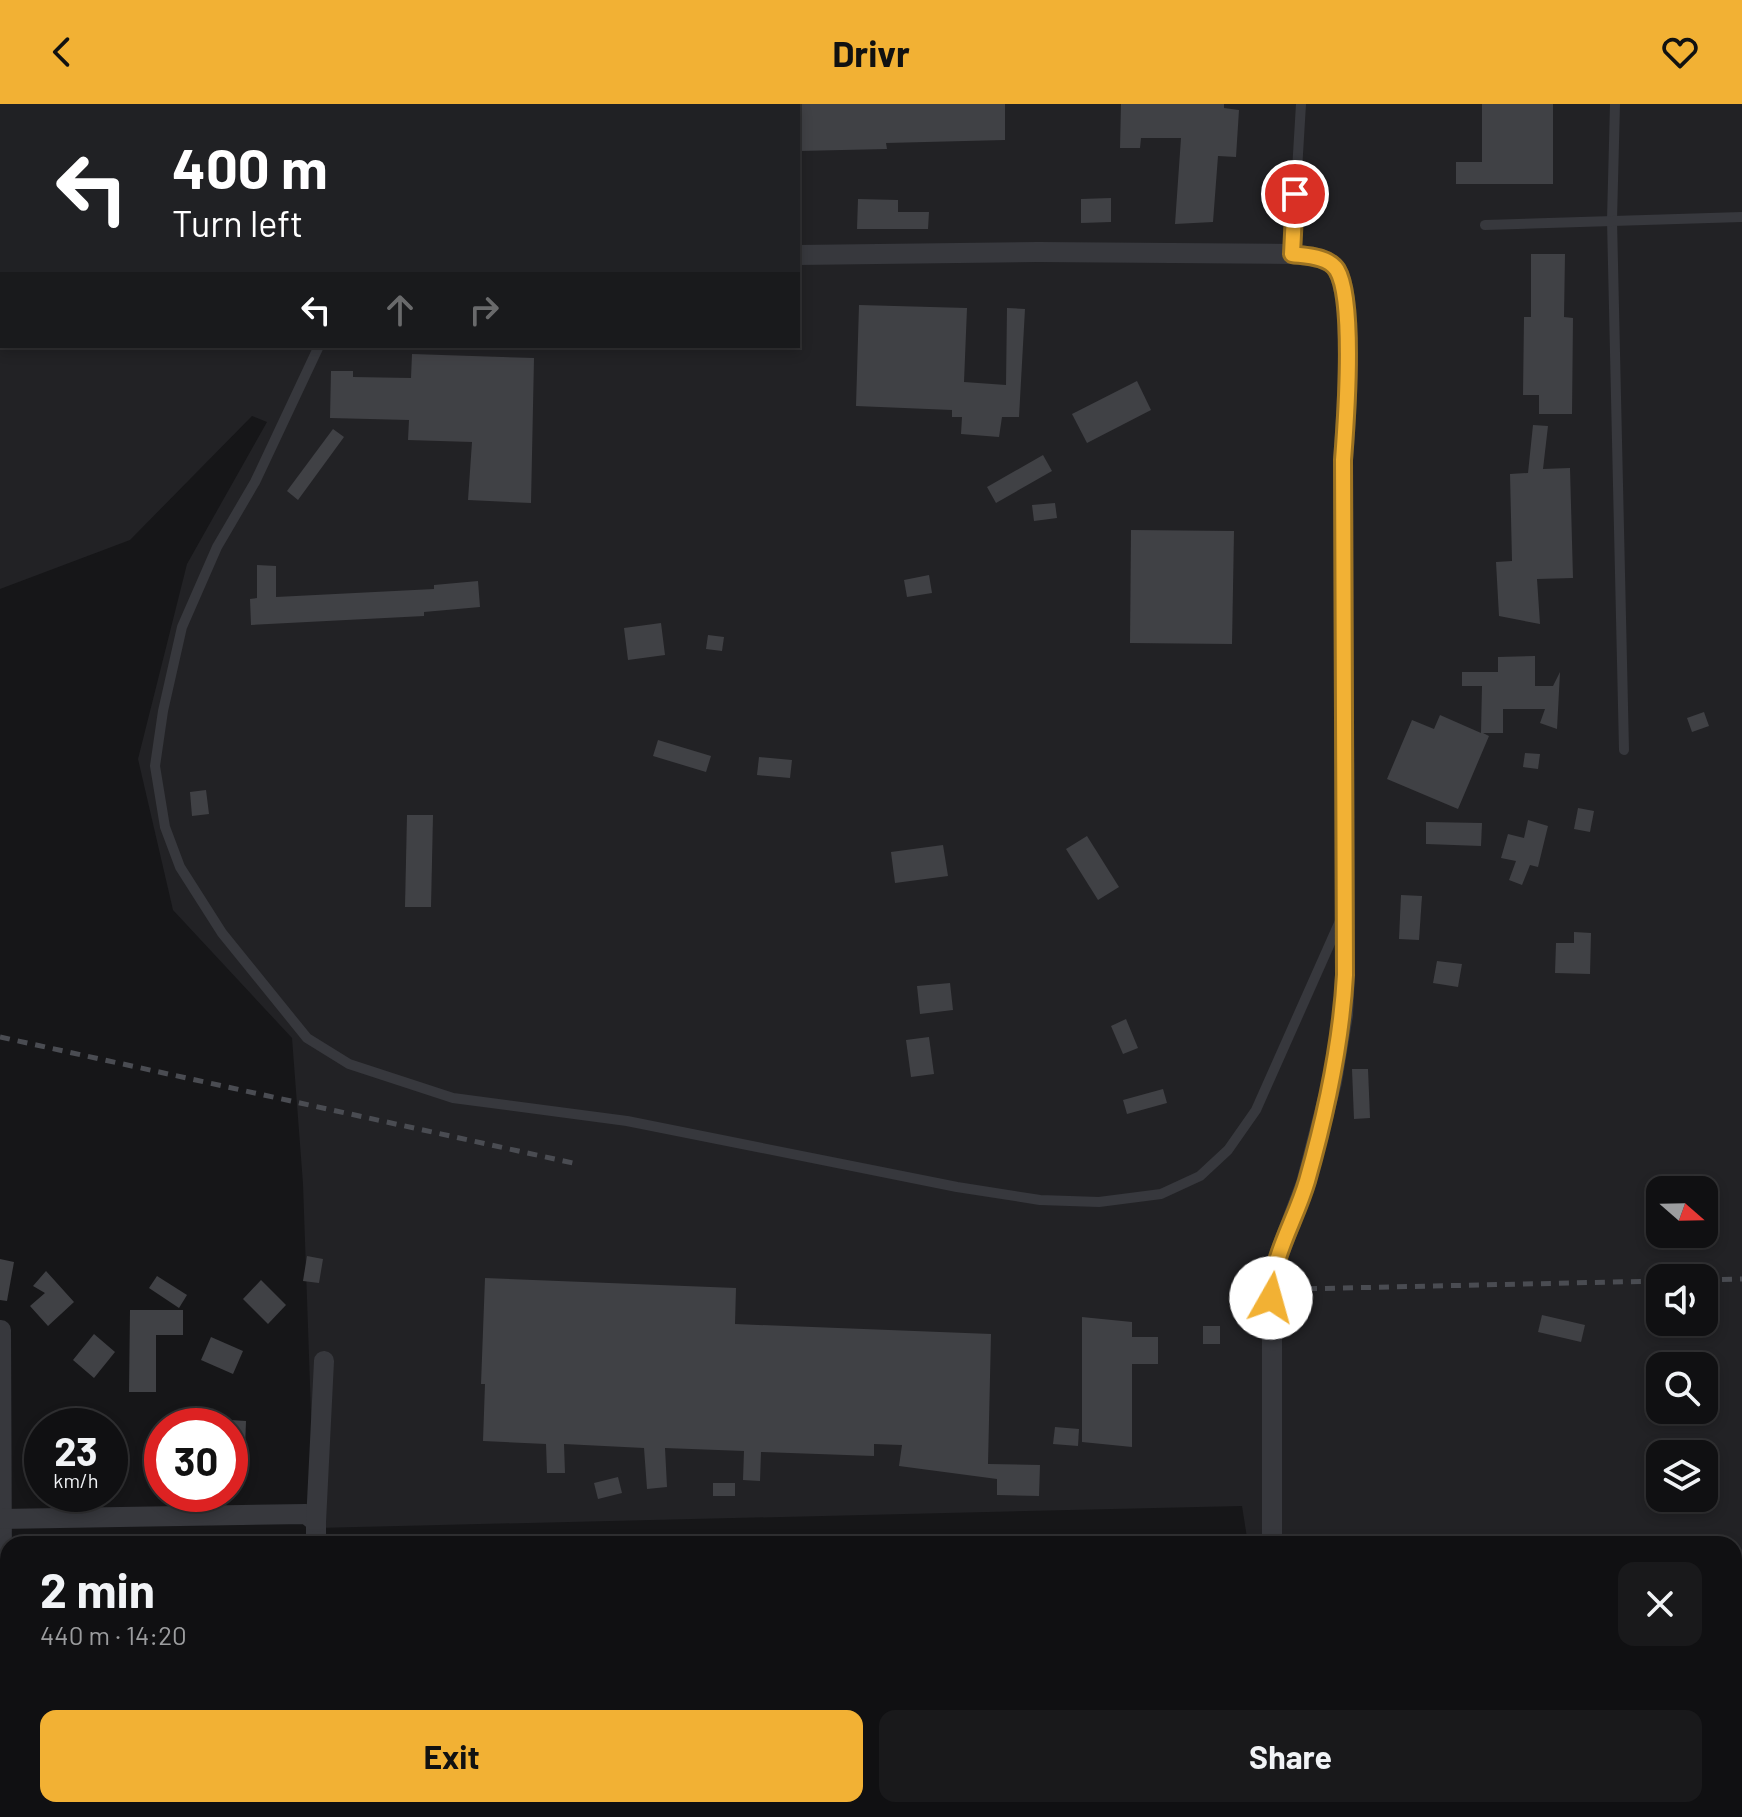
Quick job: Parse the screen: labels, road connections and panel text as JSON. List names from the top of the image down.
{
  "north": "right",
  "page": {
    "header": "Drivr",
    "turn": ["400 m", "Turn left"],
    "speed": "23 km/h",
    "limit": "30",
    "heading": ["2 min", "440 m · 14:20"],
    "buttons": ["Exit", "Share"]
  }
}
